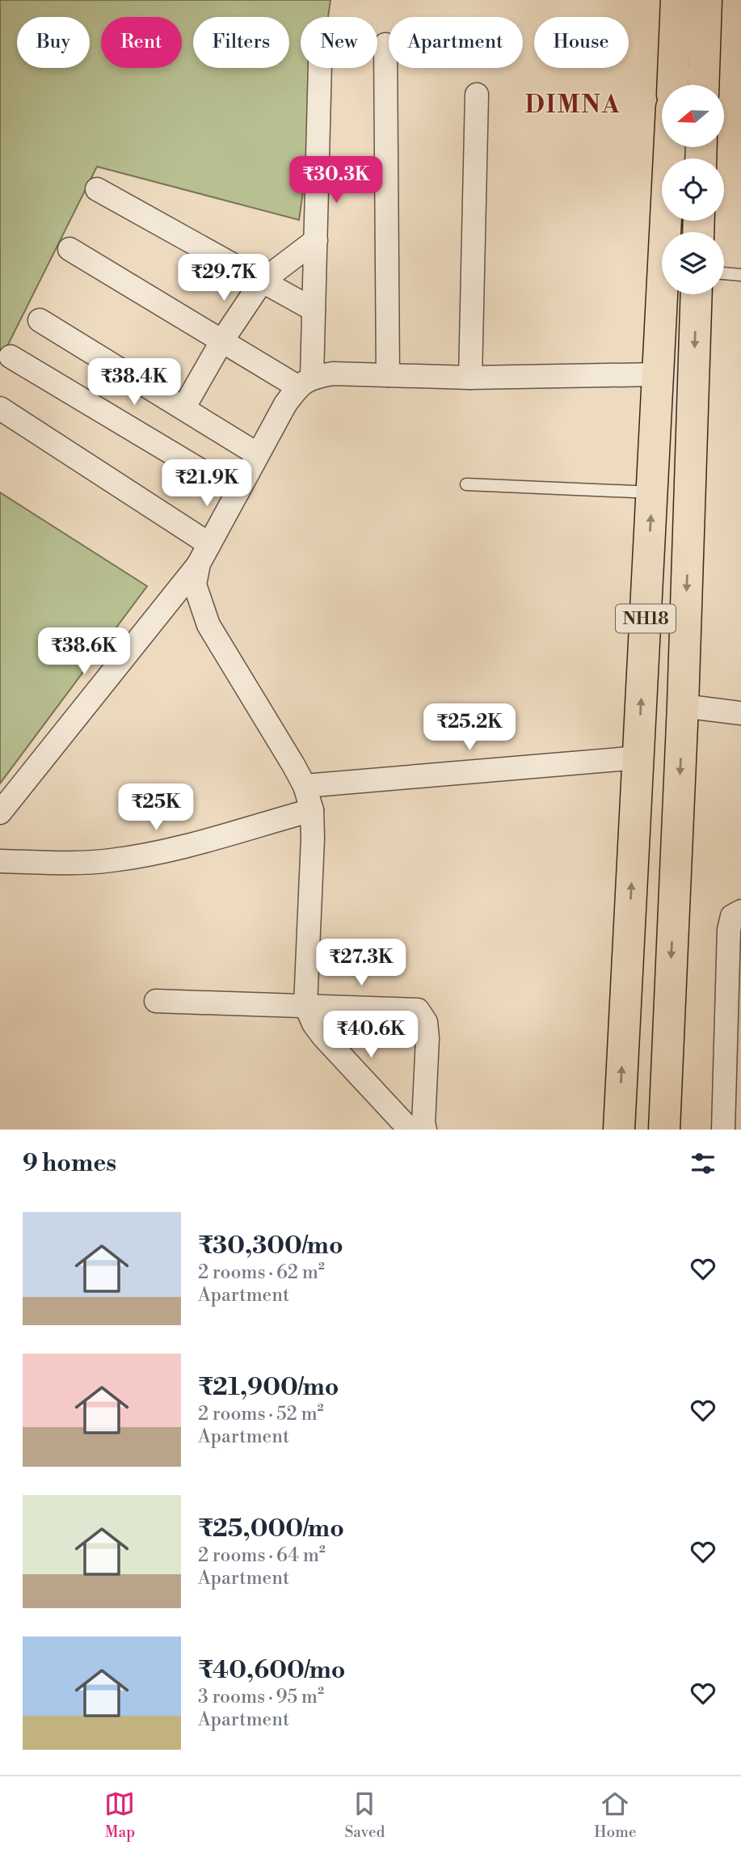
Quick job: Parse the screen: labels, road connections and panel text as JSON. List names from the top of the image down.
{
  "streets": {
    "highway": ["NH18"]
  },
  "districts": ["DIMNA"],
  "north": "left",
  "page": {
    "chip": [
      "Buy",
      "Rent",
      "Filters",
      "New",
      "Apartment",
      "House"
    ],
    "price": [
      "₹30.3K",
      "₹29.7K",
      "₹38.4K",
      "₹21.9K",
      "₹38.6K",
      "₹25.2K",
      "₹25K",
      "₹27.3K",
      "₹40.6K"
    ],
    "heading": "9 homes",
    "list": [
      {
        "name": "₹30,300/mo",
        "note": "2 rooms · 62 m² · Apartment"
      },
      {
        "name": "₹21,900/mo",
        "note": "2 rooms · 52 m² · Apartment"
      },
      {
        "name": "₹25,000/mo",
        "note": "2 rooms · 64 m² · Apartment"
      },
      {
        "name": "₹40,600/mo",
        "note": "3 rooms · 95 m² · Apartment"
      }
    ],
    "tabs": ["Map", "Saved", "Home"]
  }
}
